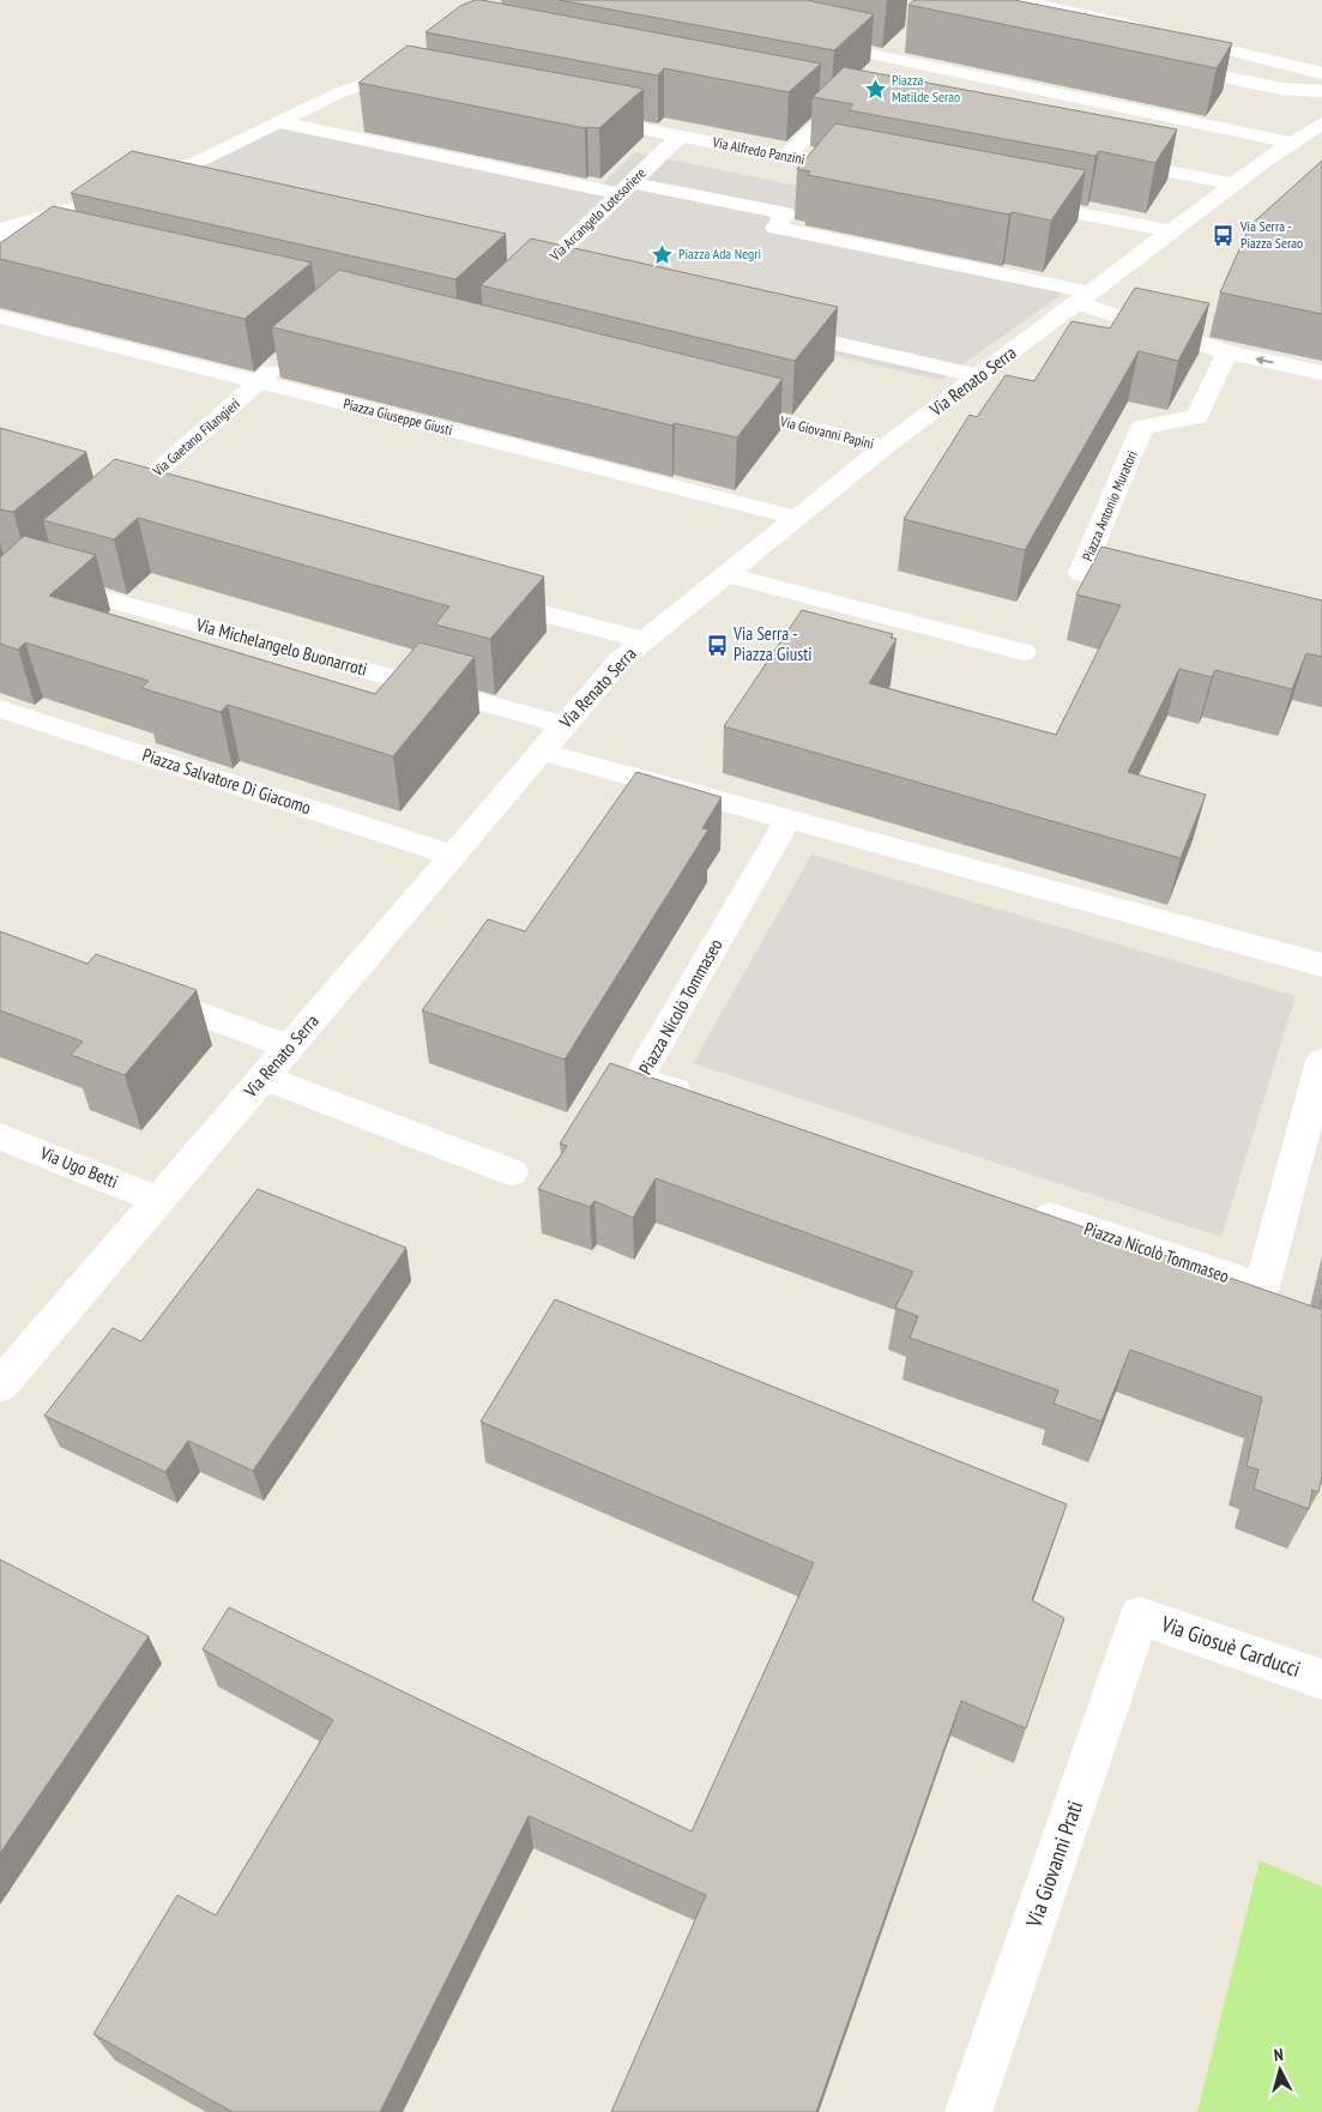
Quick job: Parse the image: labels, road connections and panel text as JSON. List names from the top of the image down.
{
  "streets": {
    "street": [
      "Via Alfredo Panzini",
      "Via Arcangelo Lotesoriere",
      "Via Renato Serra",
      "Piazza Giuseppe Giusti",
      "Via Giovanni Papini",
      "Via Gaetano Filangieri",
      "Piazza Antonio Muratori",
      "Via Michelangelo Buonarroti",
      "Piazza Salvatore Di Giacomo",
      "Piazza Nicolò Tommaseo",
      "Via Ugo Betti",
      "Via Giosuè Carducci",
      "Via Giovanni Prati"
    ]
  },
  "crossings": [
    ["Via Alfredo Panzini", "Via Arcangelo Lotesoriere"],
    ["Via Renato Serra", "Piazza Giuseppe Giusti"],
    ["Via Renato Serra", "Via Giovanni Papini"],
    ["Via Renato Serra", "Via Michelangelo Buonarroti"],
    ["Via Renato Serra", "Piazza Salvatore Di Giacomo"],
    ["Via Renato Serra", "Via Ugo Betti"],
    ["Piazza Giuseppe Giusti", "Via Gaetano Filangieri"],
    ["Via Giosuè Carducci", "Via Giovanni Prati"]
  ],
  "places": {
    "place": ["Piazza Matilde Serao", "Piazza Ada Negri"],
    "bus stop": ["Via Serra - Piazza Serao", "Via Serra - Piazza Giusti"]
  },
  "north": "top"
}
